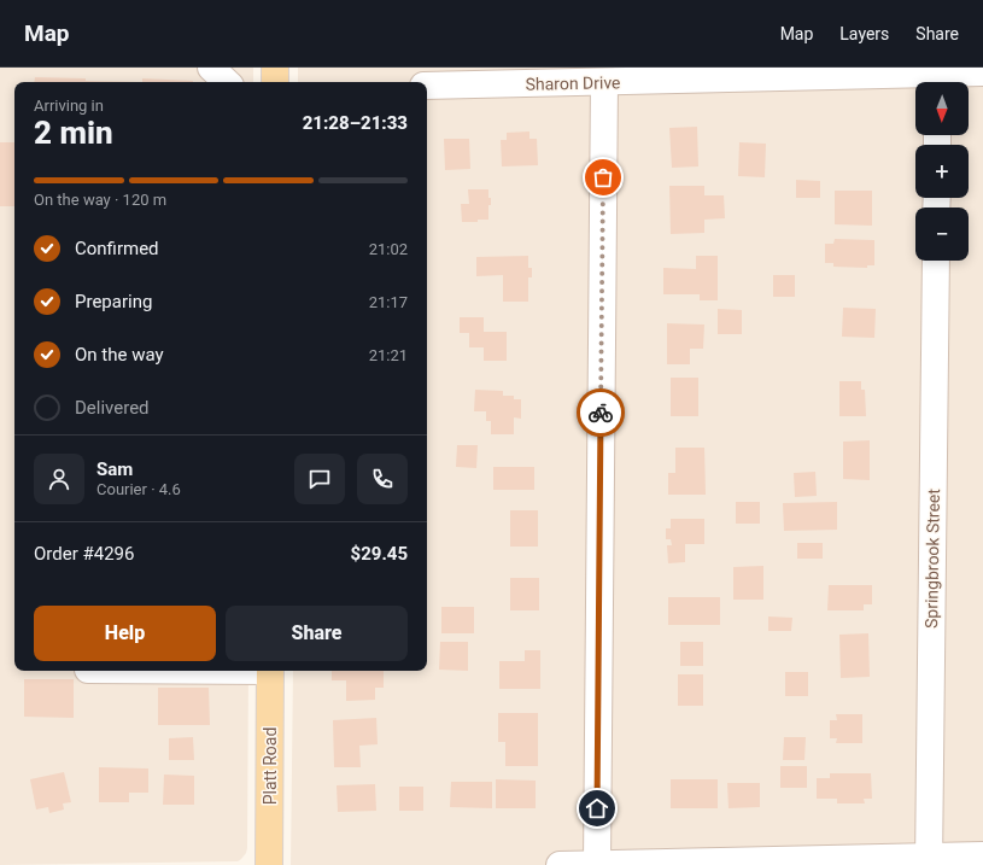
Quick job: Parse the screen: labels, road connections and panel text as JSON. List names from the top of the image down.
{
  "streets": {
    "main road": ["Platt Road"],
    "street": ["Sharon Drive", "Springbrook Street"]
  },
  "north": "bottom",
  "page": {
    "header": "Map",
    "nav": ["Map", "Layers", "Share"],
    "map_buttons": ["+", "−"],
    "heading": ["2 min", "Arriving in", "21:28–21:33"],
    "panel": [
      "Sam",
      "Courier · 4.6",
      "Order #4296",
      "$29.45"
    ],
    "bar": "On the way · 120 m",
    "list": [
      ["Confirmed", "21:02"],
      ["Preparing", "21:17"],
      ["On the way", "21:21"],
      "Delivered"
    ],
    "buttons": ["Help", "Share"]
  }
}
